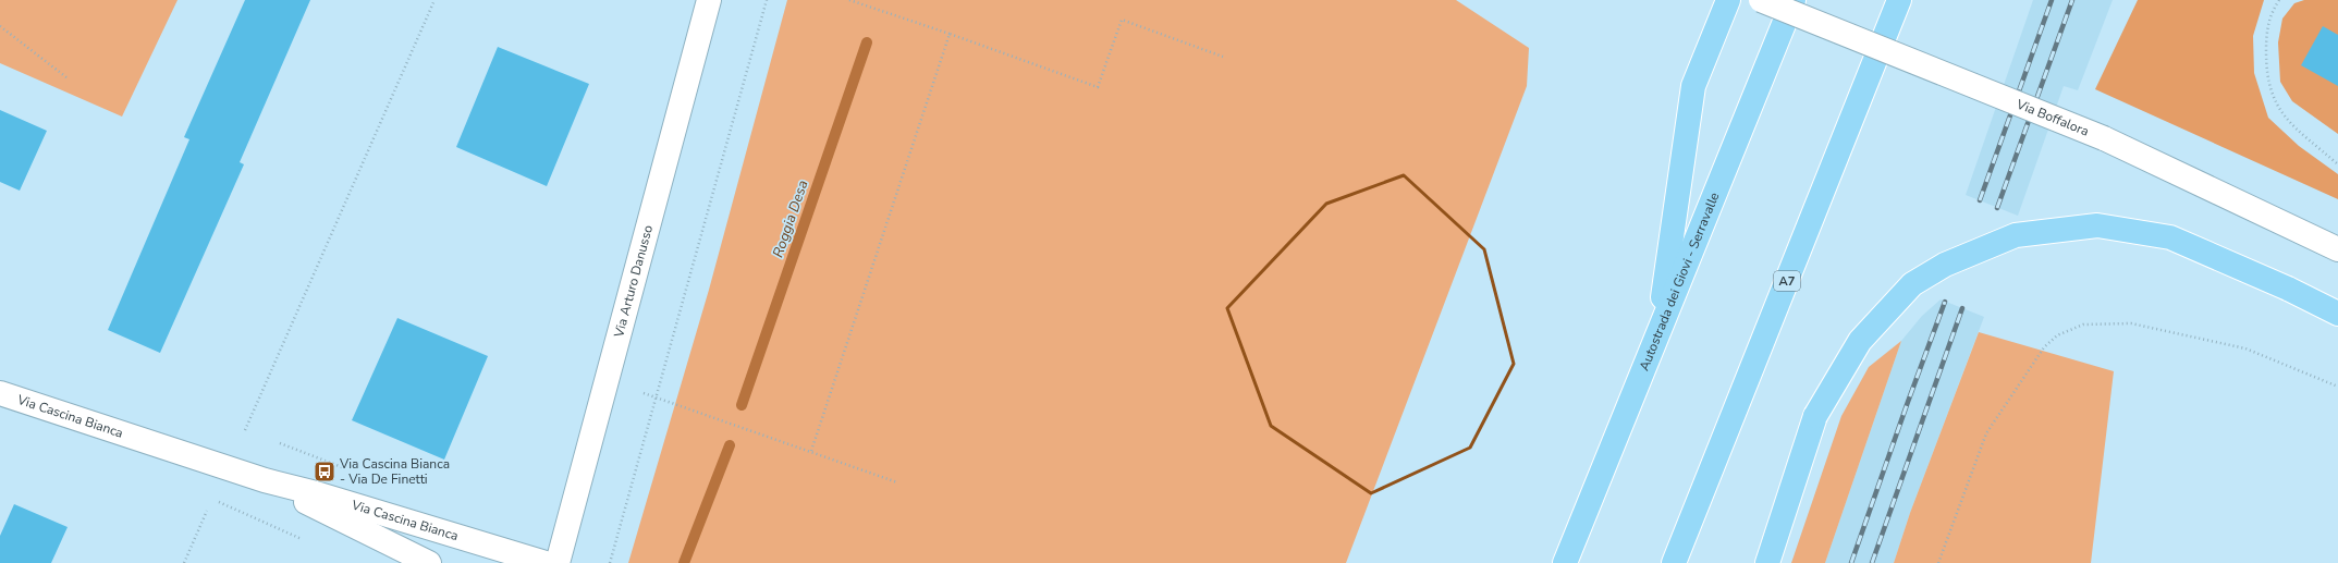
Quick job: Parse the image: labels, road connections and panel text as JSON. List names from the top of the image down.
{
  "streets": {
    "highway": ["Autostrada dei Giovi - Serravalle", "A7"],
    "street": ["Via Boffalora", "Via Arturo Danusso", "Via Cascina Bianca"]
  },
  "water": ["Roggia Desa"],
  "places": {
    "bus stop": ["Via Cascina Bianca - Via De Finetti"]
  }
}
